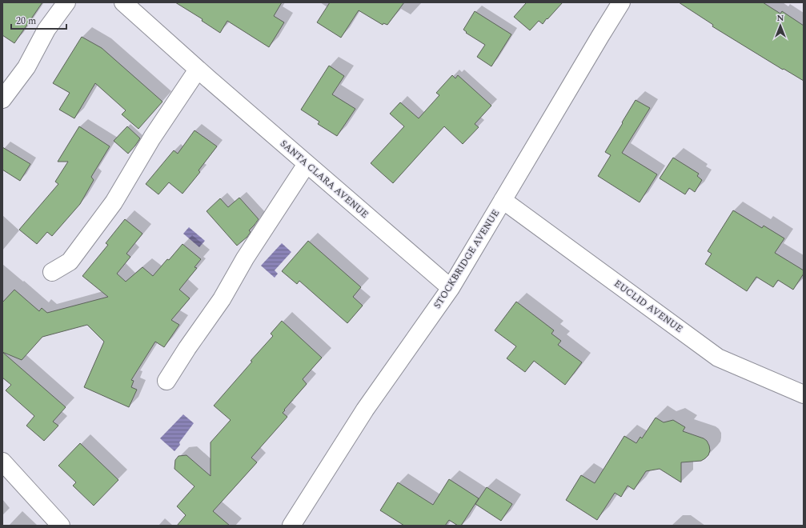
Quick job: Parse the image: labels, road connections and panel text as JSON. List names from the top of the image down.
{
  "streets": {
    "street": ["SANTA CLARA AVENUE", "STOCKBRIDGE AVENUE", "EUCLID AVENUE"]
  },
  "crossings": [
    ["SANTA CLARA AVENUE", "STOCKBRIDGE AVENUE"],
    ["STOCKBRIDGE AVENUE", "EUCLID AVENUE"]
  ],
  "scale_bar": "20 m",
  "north": "top"
}
